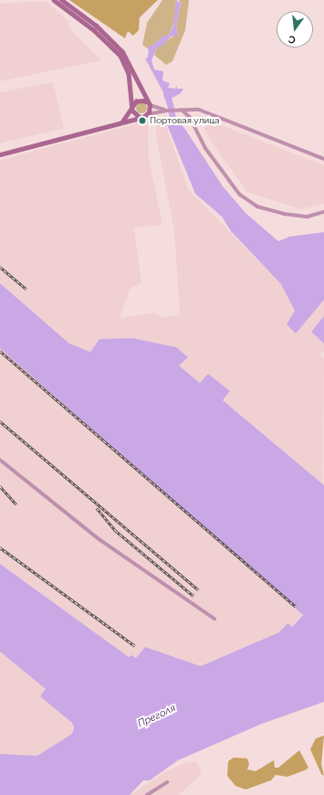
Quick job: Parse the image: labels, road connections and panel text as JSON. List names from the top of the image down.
{
  "water": ["Преголя"],
  "places": ["Портовая улица"],
  "north": "bottom"
}
